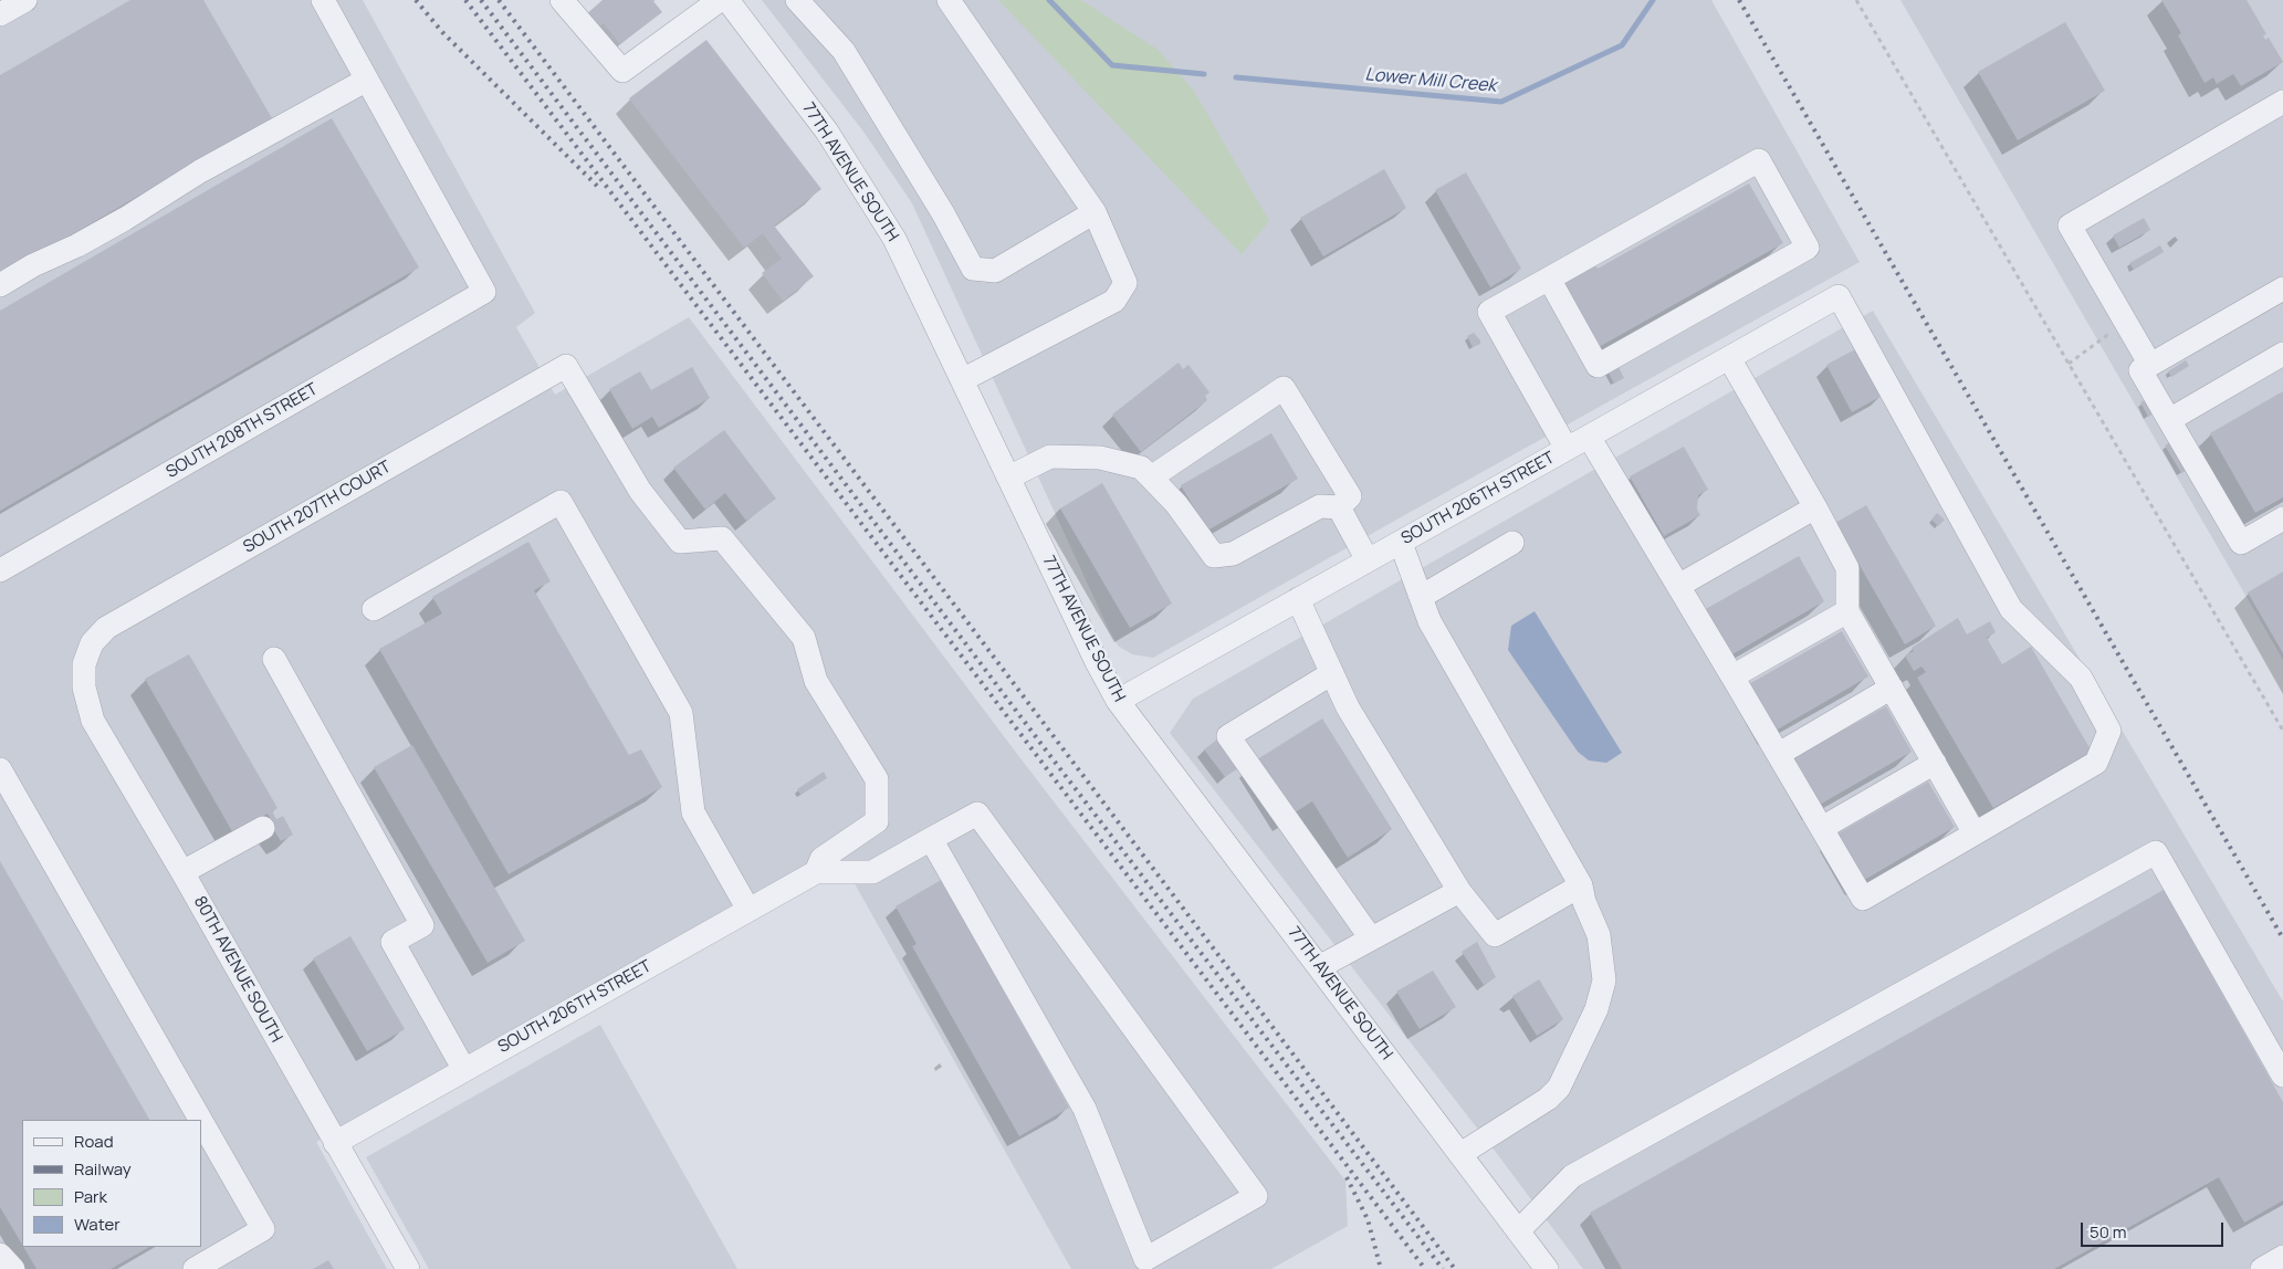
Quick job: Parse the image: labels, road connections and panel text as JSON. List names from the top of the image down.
{
  "streets": {
    "street": [
      "77TH AVENUE SOUTH",
      "SOUTH 208TH STREET",
      "SOUTH 206TH STREET",
      "SOUTH 207TH COURT",
      "80TH AVENUE SOUTH"
    ]
  },
  "crossings": [
    ["77TH AVENUE SOUTH", "SOUTH 206TH STREET"],
    ["SOUTH 206TH STREET", "SOUTH 207TH COURT"],
    ["SOUTH 206TH STREET", "80TH AVENUE SOUTH"],
    ["SOUTH 207TH COURT", "80TH AVENUE SOUTH"]
  ],
  "water": ["Lower Mill Creek"],
  "legend": [
    "Road",
    "Railway",
    "Park",
    "Water"
  ],
  "scale_bar": "50 m"
}
